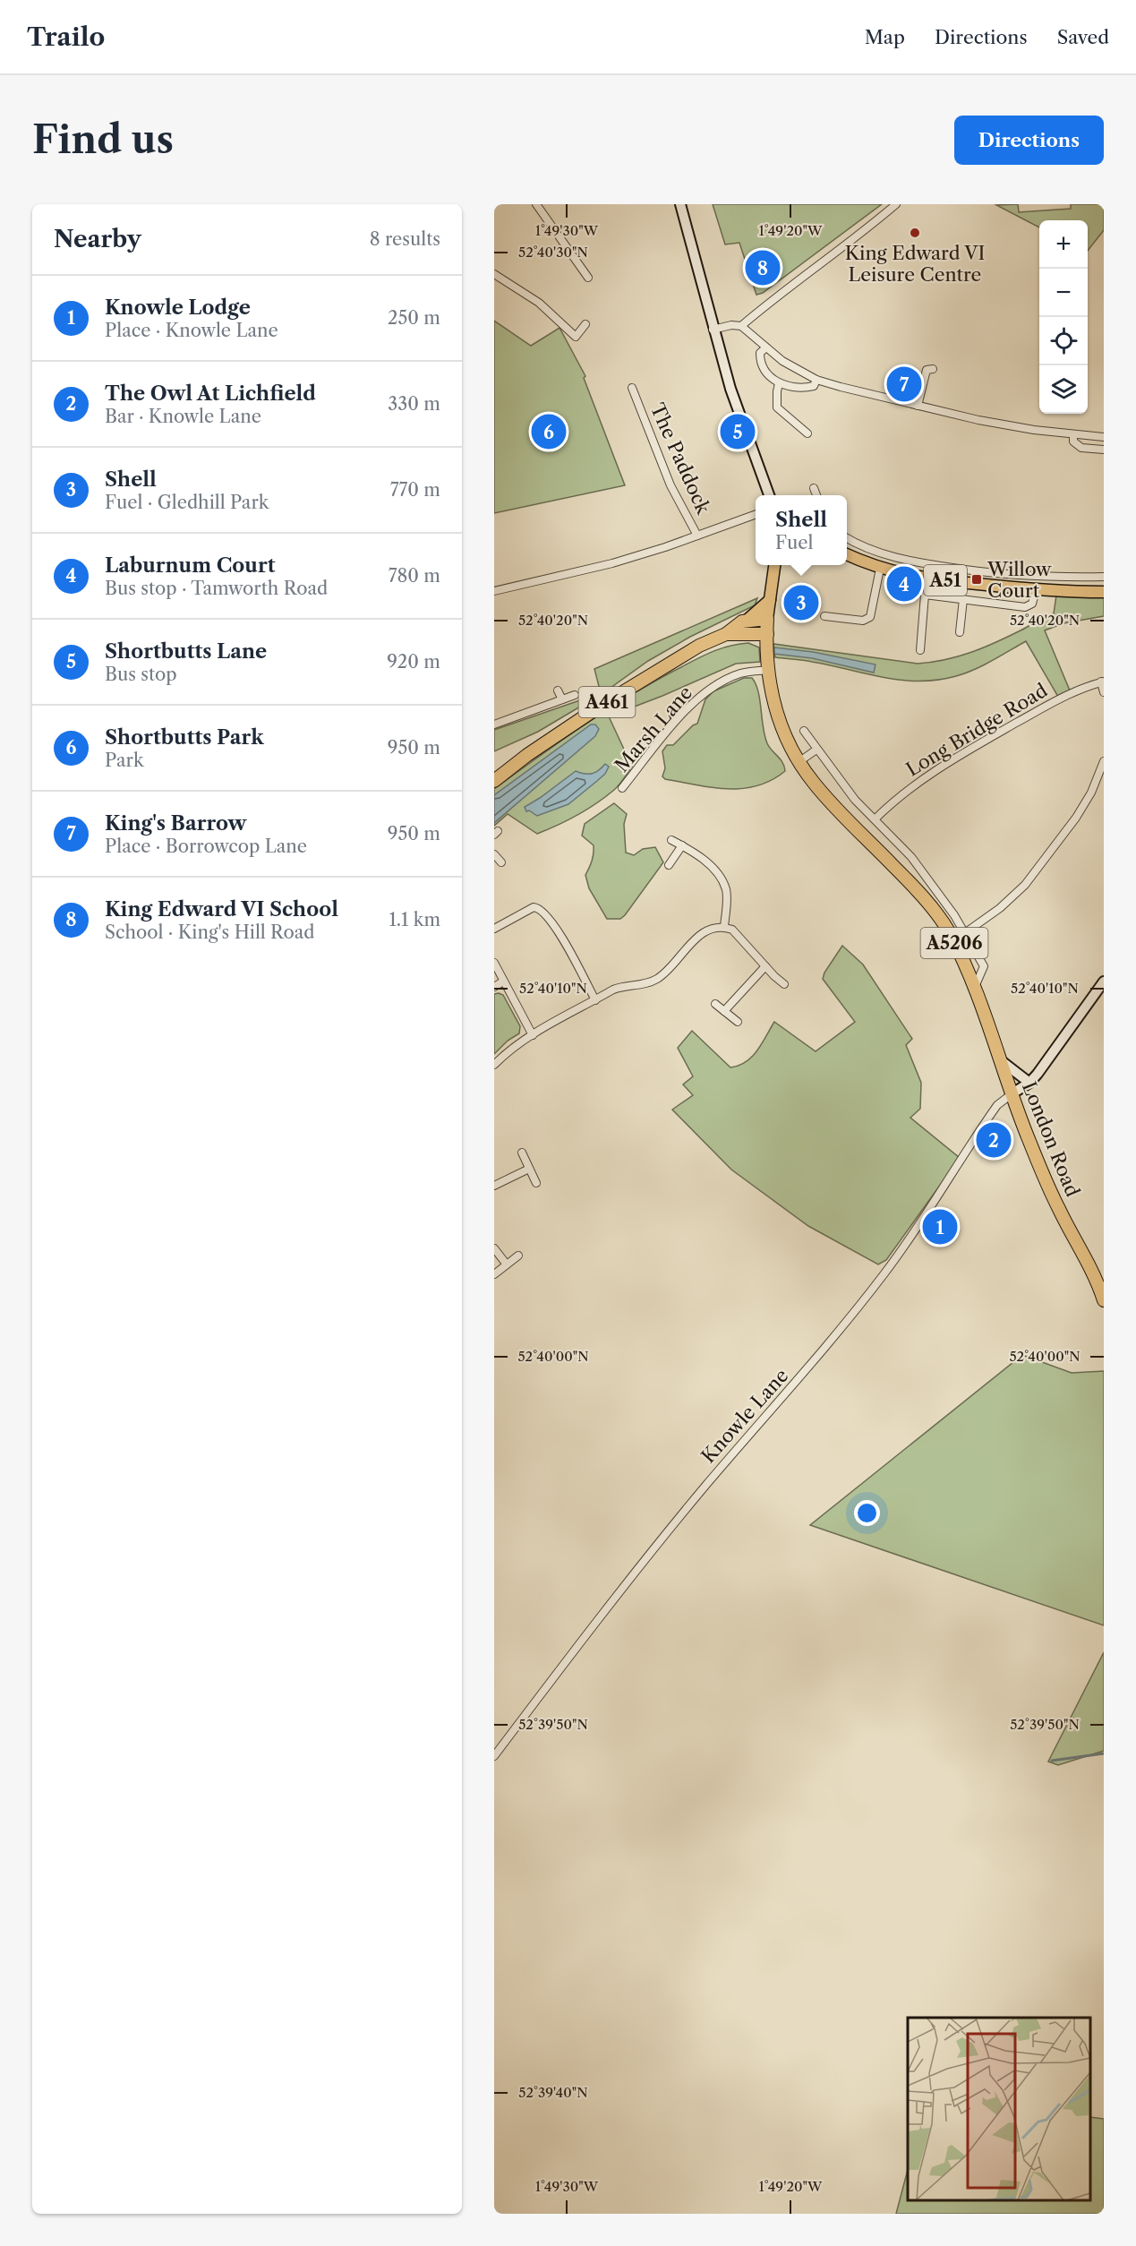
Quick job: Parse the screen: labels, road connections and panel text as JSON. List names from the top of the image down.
{
  "streets": {
    "highway": ["A461", "A5206", "London Road"],
    "main road": ["A51"],
    "street": [
      "The Paddock",
      "Marsh Lane",
      "Long Bridge Road",
      "Knowle Lane"
    ]
  },
  "crossings": [
    ["A461", "London Road"],
    ["Marsh Lane", "London Road"],
    ["London Road", "Knowle Lane"]
  ],
  "places": {
    "other": ["King Edward VI Leisure Centre"],
    "transit": ["Willow Court"]
  },
  "page": {
    "header": "Trailo",
    "nav": ["Map", "Directions", "Saved"],
    "buttons": "Directions",
    "title": "Find us",
    "heading": ["Nearby", "8 results"],
    "map_buttons": ["+", "−"],
    "pins": [
      "8",
      "7",
      "5",
      "6",
      "4",
      "3",
      "2",
      "1"
    ],
    "list": [
      {
        "mark": "1",
        "name": "Knowle Lodge",
        "note": "Place · Knowle Lane",
        "value": "250 m"
      },
      {
        "mark": "2",
        "name": "The Owl At Lichfield",
        "note": "Bar · Knowle Lane",
        "value": "330 m"
      },
      {
        "mark": "3",
        "name": "Shell",
        "note": "Fuel · Gledhill Park",
        "value": "770 m"
      },
      {
        "mark": "4",
        "name": "Laburnum Court",
        "note": "Bus stop · Tamworth Road",
        "value": "780 m"
      },
      {
        "mark": "5",
        "name": "Shortbutts Lane",
        "note": "Bus stop",
        "value": "920 m"
      },
      {
        "mark": "6",
        "name": "Shortbutts Park",
        "note": "Park",
        "value": "950 m"
      },
      {
        "mark": "7",
        "name": "King's Barrow",
        "note": "Place · Borrowcop Lane",
        "value": "950 m"
      },
      {
        "mark": "8",
        "name": "King Edward VI School",
        "note": "School · King's Hill Road",
        "value": "1.1 km"
      }
    ],
    "popup": ["Shell", "Fuel"]
  },
  "coordinates": [
    "1°49'30\"W",
    "1°49'20\"W",
    "52°40'30\"N",
    "52°40'20\"N",
    "52°40'10\"N",
    "52°40'00\"N",
    "52°39'50\"N",
    "52°39'40\"N"
  ]
}
